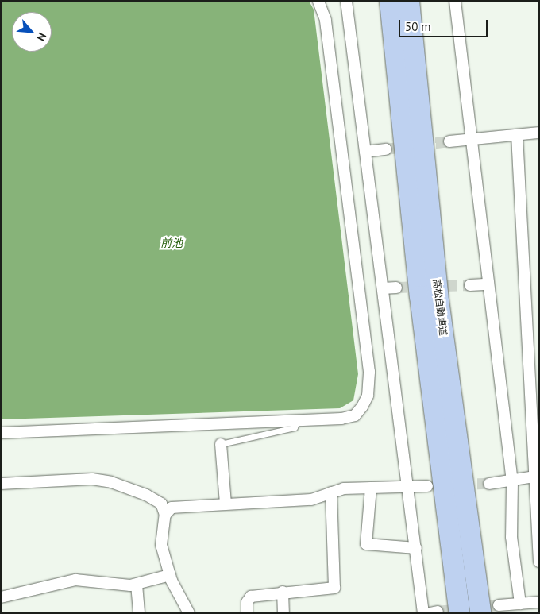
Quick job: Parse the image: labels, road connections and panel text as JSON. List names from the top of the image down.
{
  "streets": {
    "highway": ["高松自動車道"]
  },
  "water": ["前池"],
  "scale_bar": "50 m",
  "north": "bottom right"
}
